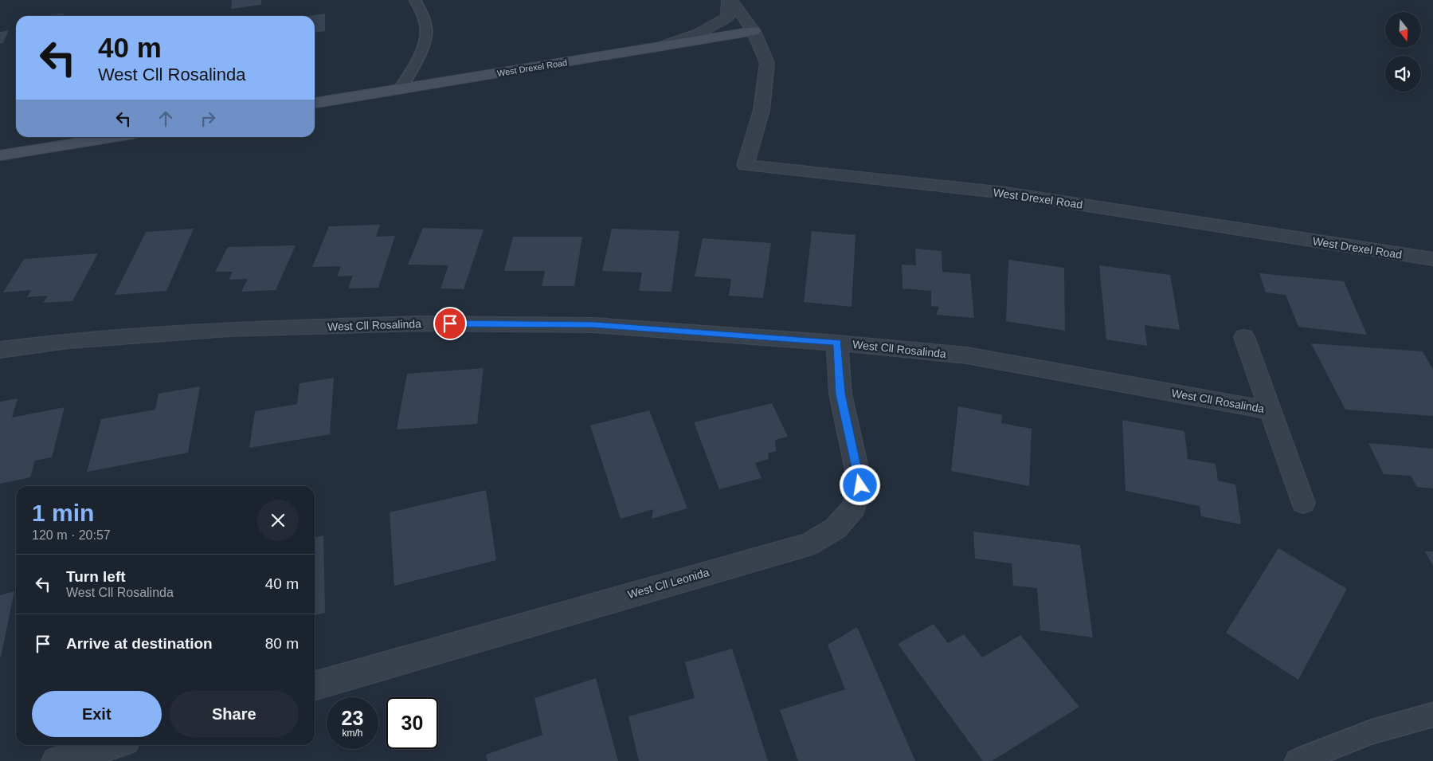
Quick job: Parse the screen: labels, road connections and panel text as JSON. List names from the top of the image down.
{
  "streets": {
    "street": ["West Drexel Road", "West Cll Rosalinda", "West Cll Leonida"]
  },
  "crossings": [
    ["West Cll Rosalinda", "West Cll Leonida"]
  ],
  "north": "bottom",
  "page": {
    "turn": ["40 m", "West Cll Rosalinda"],
    "heading": ["1 min", "120 m · 20:57"],
    "list": [
      {
        "name": "Turn left",
        "note": "West Cll Rosalinda",
        "value": "40 m"
      },
      {
        "name": "Arrive at destination",
        "value": "80 m"
      }
    ],
    "buttons": ["Exit", "Share"],
    "speed": "23 km/h",
    "limit": "30"
  }
}
